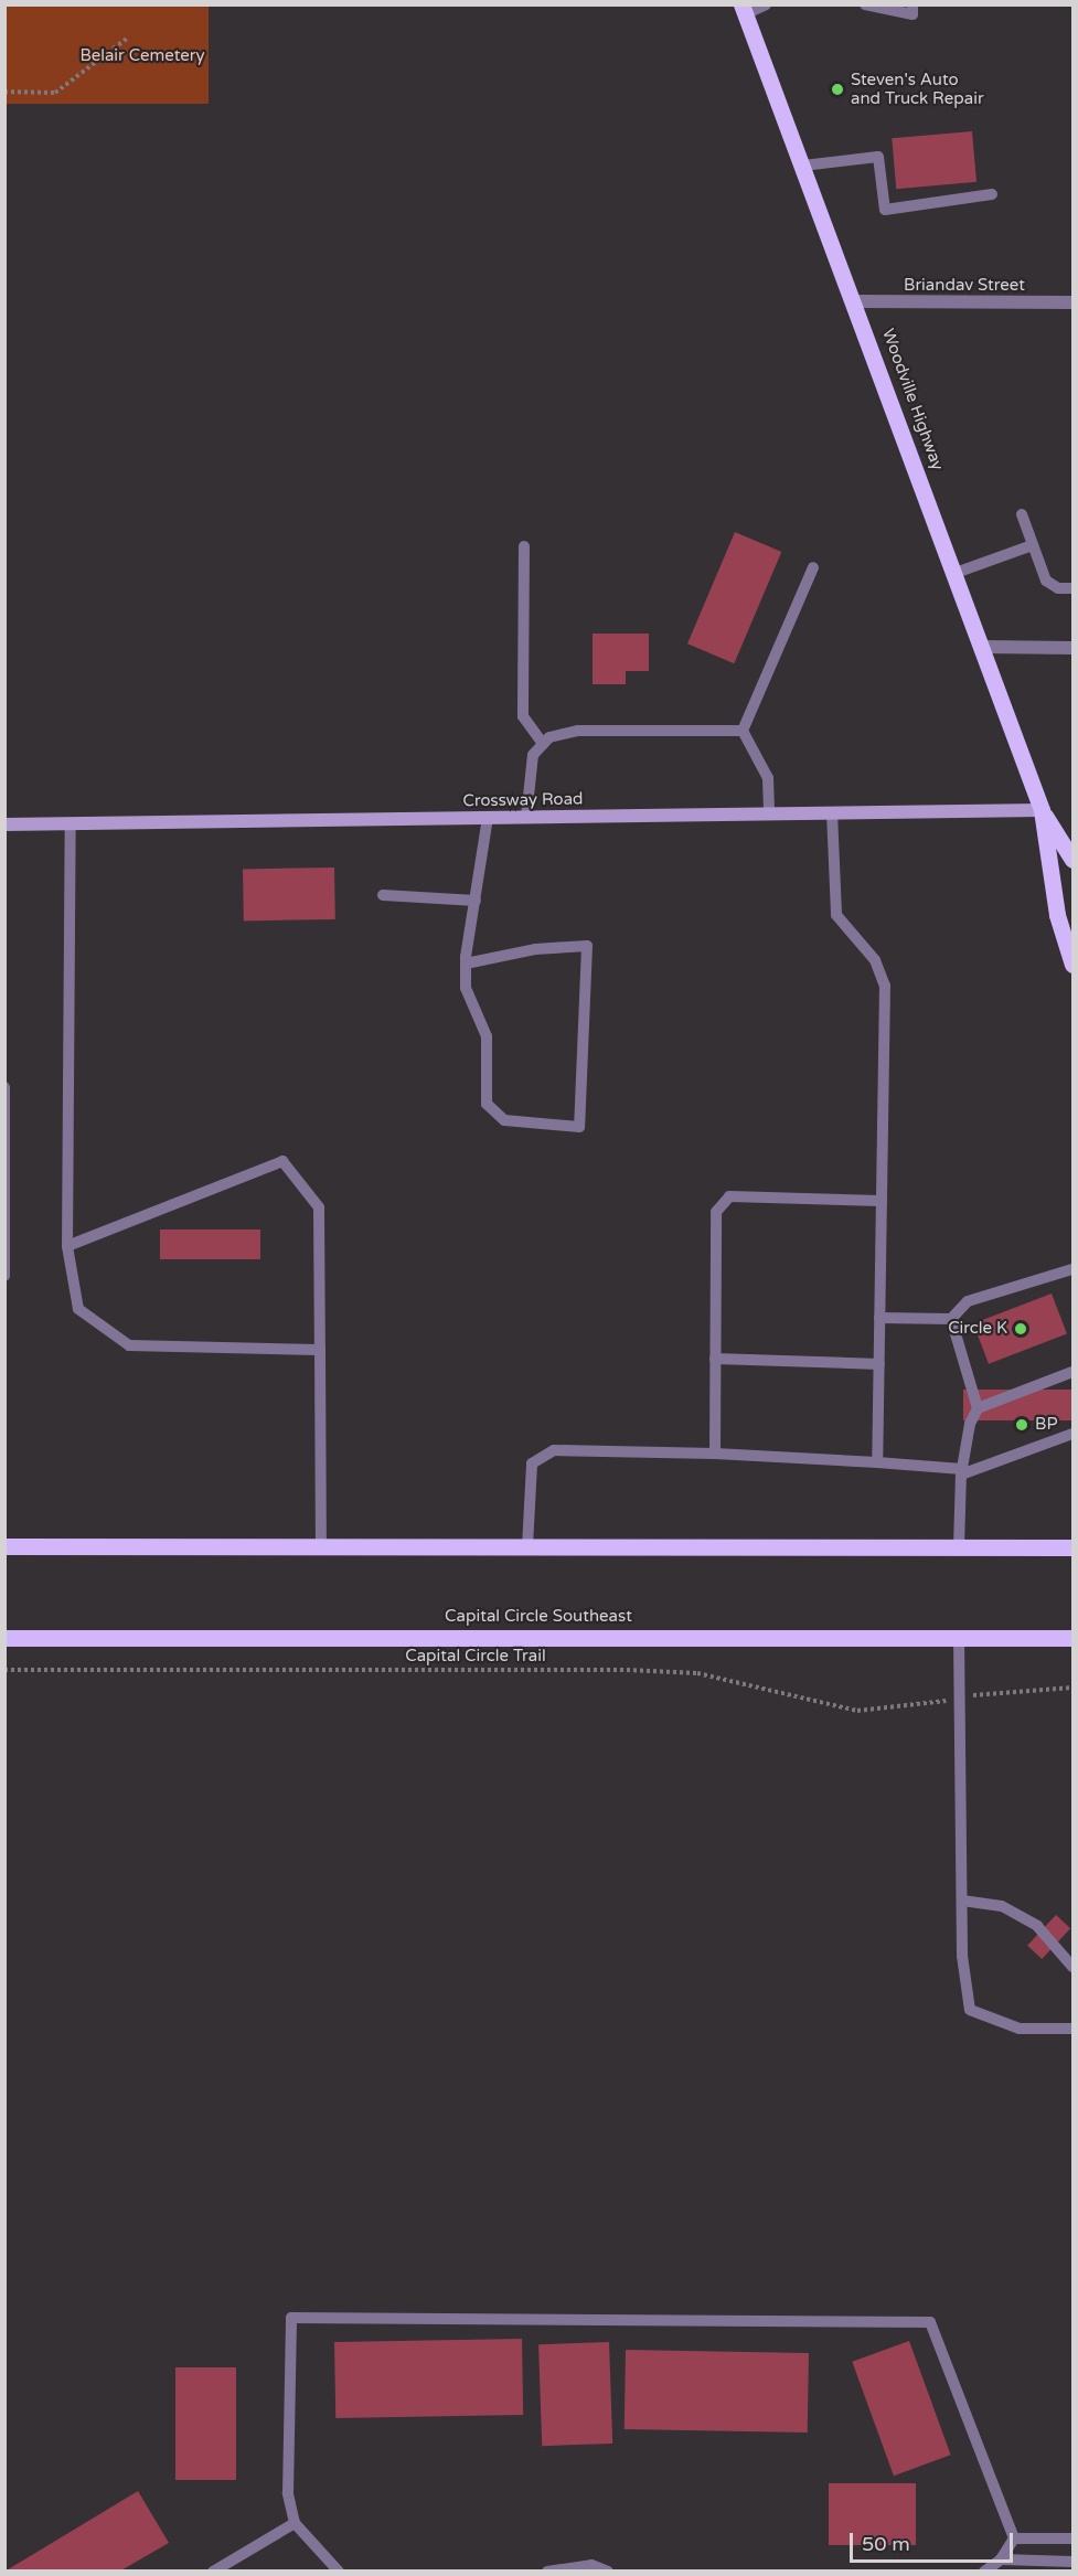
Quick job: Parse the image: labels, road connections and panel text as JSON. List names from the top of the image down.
{
  "streets": {
    "main road": ["Woodville Highway", "Capital Circle Southeast"],
    "street": ["Briandav Street", "Crossway Road"],
    "path": ["Capital Circle Trail"]
  },
  "crossings": [
    ["Briandav Street", "Woodville Highway"],
    ["Woodville Highway", "Crossway Road"]
  ],
  "parks": ["Belair Cemetery"],
  "places": ["Steven's Auto and Truck Repair", "Circle K", "BP"],
  "scale_bar": "50 m"
}
